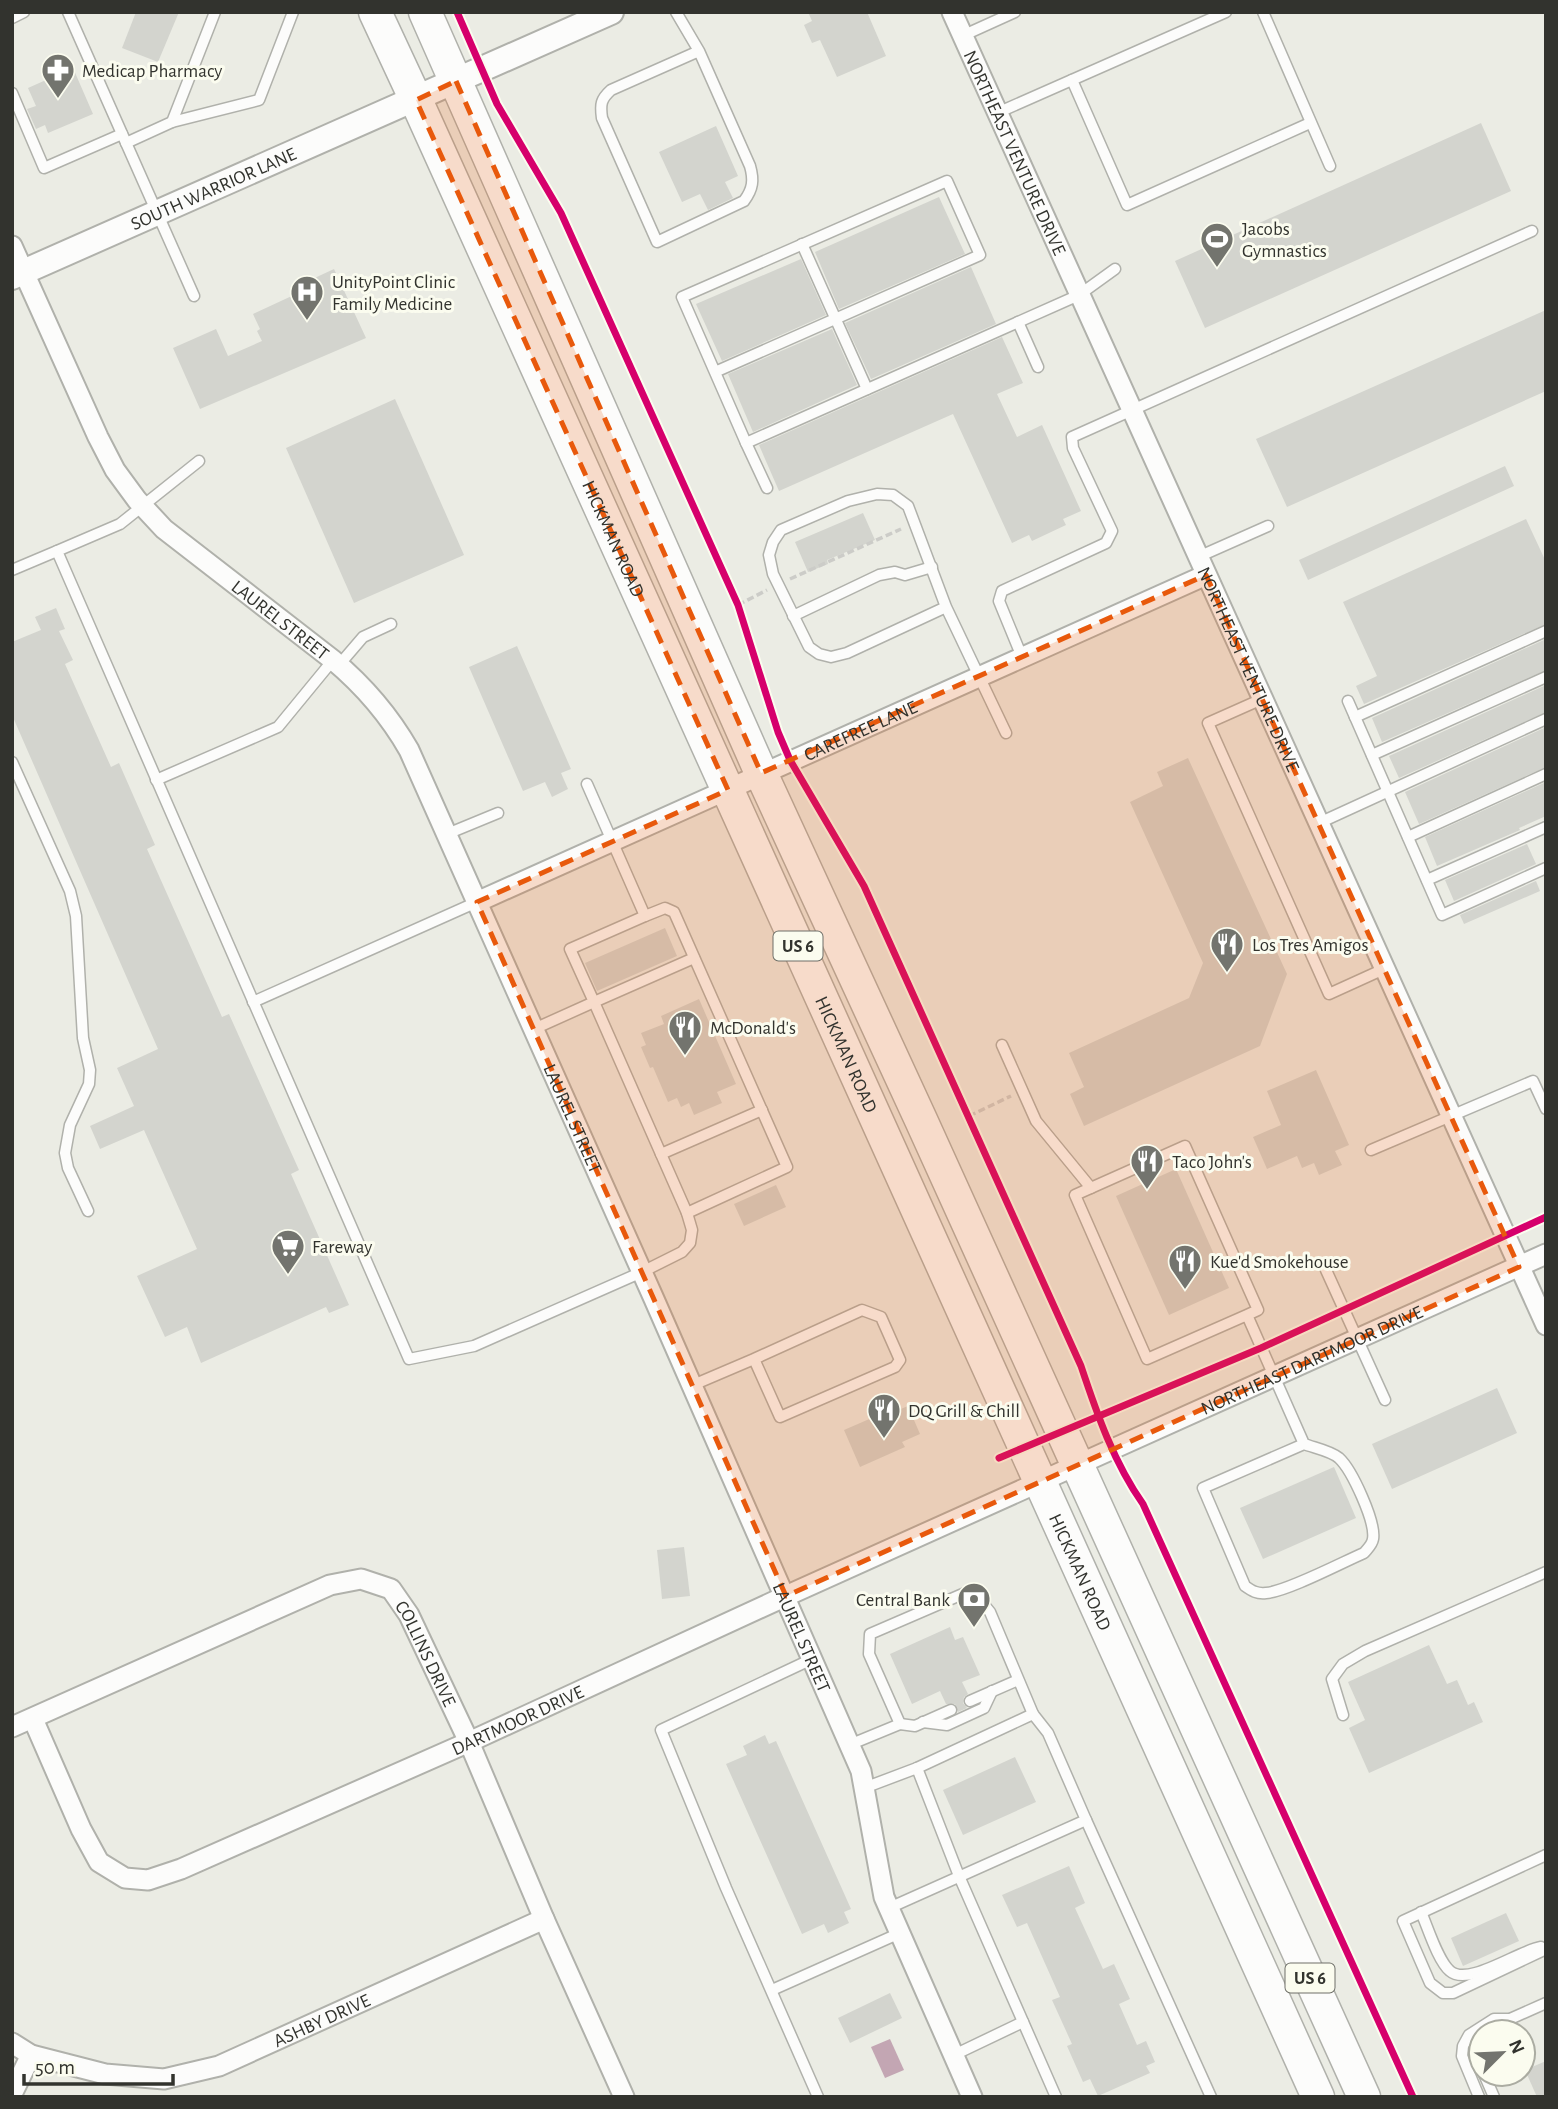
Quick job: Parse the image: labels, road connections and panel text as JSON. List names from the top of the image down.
{
  "streets": {
    "highway": ["HICKMAN ROAD", "US 6"],
    "street": [
      "NORTHEAST VENTURE DRIVE",
      "SOUTH WARRIOR LANE",
      "LAUREL STREET",
      "CAREFREE LANE",
      "NORTHEAST DARTMOOR DRIVE",
      "COLLINS DRIVE",
      "DARTMOOR DRIVE",
      "ASHBY DRIVE"
    ]
  },
  "crossings": [
    ["NORTHEAST VENTURE DRIVE", "CAREFREE LANE"],
    ["NORTHEAST VENTURE DRIVE", "NORTHEAST DARTMOOR DRIVE"],
    ["SOUTH WARRIOR LANE", "HICKMAN ROAD"],
    ["SOUTH WARRIOR LANE", "LAUREL STREET"],
    ["HICKMAN ROAD", "CAREFREE LANE"],
    ["HICKMAN ROAD", "NORTHEAST DARTMOOR DRIVE"],
    ["HICKMAN ROAD", "DARTMOOR DRIVE"],
    ["LAUREL STREET", "CAREFREE LANE"],
    ["LAUREL STREET", "DARTMOOR DRIVE"],
    ["NORTHEAST DARTMOOR DRIVE", "DARTMOOR DRIVE"],
    ["COLLINS DRIVE", "DARTMOOR DRIVE"],
    ["COLLINS DRIVE", "ASHBY DRIVE"]
  ],
  "places": {
    "pharmacy": ["Medicap Pharmacy"],
    "sports": ["Jacobs Gymnastics"],
    "hospital": ["UnityPoint Clinic Family Medicine"],
    "restaurant": [
      "Los Tres Amigos",
      "McDonald's",
      "Taco John's",
      "Kue'd Smokehouse",
      "DQ Grill & Chill"
    ],
    "supermarket": ["Fareway"],
    "bank": ["Central Bank"]
  },
  "scale_bar": "50 m",
  "north": "top right"
}
